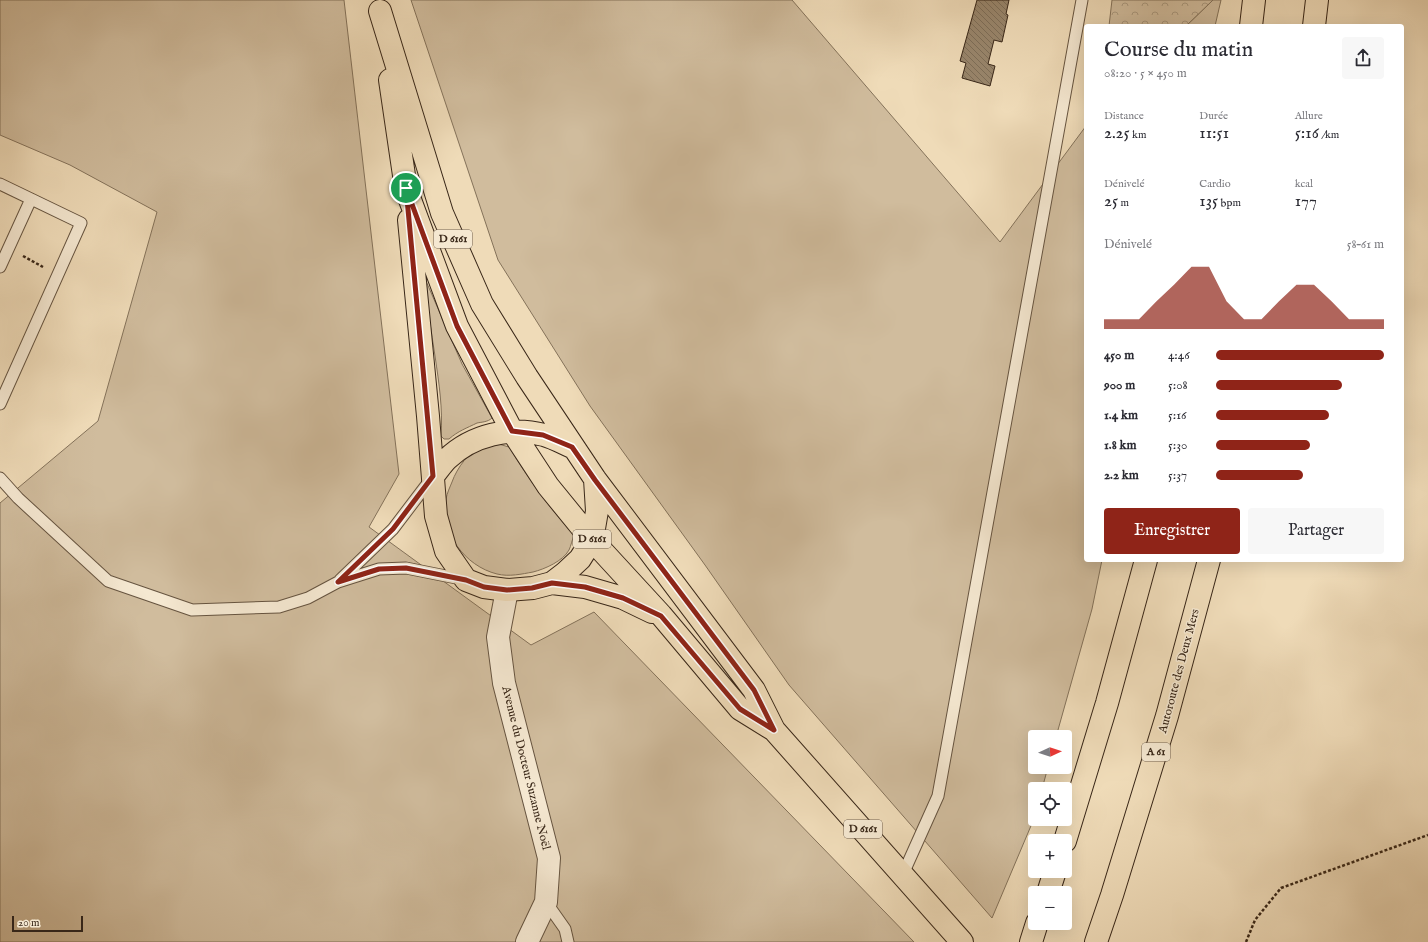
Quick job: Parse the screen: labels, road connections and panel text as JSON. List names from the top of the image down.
{
  "streets": {
    "main road": ["D 6161", "Autoroute des Deux Mers", "A 61"],
    "street": ["Avenue du Docteur Suzanne Noël"]
  },
  "crossings": [
    ["D 6161", "Avenue du Docteur Suzanne Noël"]
  ],
  "scale_bar": "20 m",
  "north": "right",
  "page": {
    "heading": ["Course du matin", "08:20 · 5 × 450 m"],
    "stats": [
      ["Distance", "2.25 km"],
      ["Durée", "11:51"],
      ["Allure", "5:16 /km"],
      ["Dénivelé", "25 m"],
      ["Cardio", "135 bpm"],
      ["kcal", "177"]
    ],
    "chart": ["Dénivelé", "58–61 m"],
    "list": [
      {
        "name": "450 m",
        "note": "4:46"
      },
      {
        "name": "900 m",
        "note": "5:08"
      },
      {
        "name": "1.4 km",
        "note": "5:16"
      },
      {
        "name": "1.8 km",
        "note": "5:30"
      },
      {
        "name": "2.2 km",
        "note": "5:37"
      }
    ],
    "buttons": ["Enregistrer", "Partager"],
    "map_buttons": ["+", "−"],
    "scale": "20 m"
  }
}
